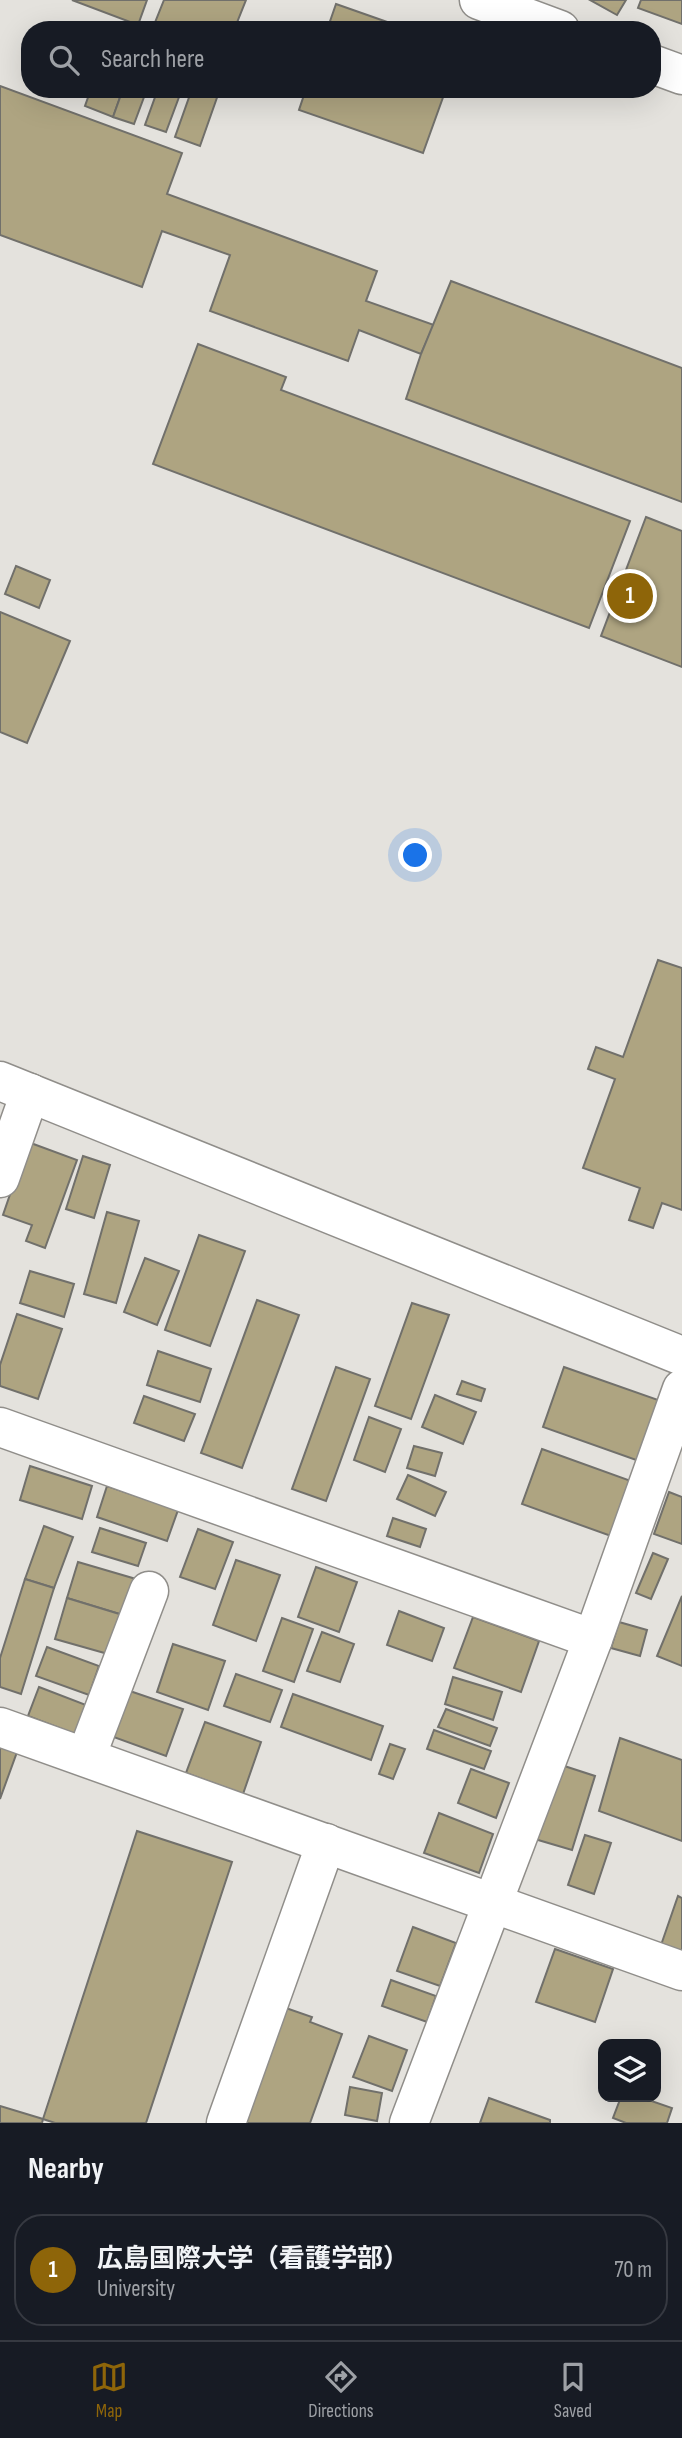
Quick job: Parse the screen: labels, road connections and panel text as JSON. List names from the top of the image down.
{
  "page": {
    "search": "Search here",
    "pins": "1",
    "heading": "Nearby",
    "list": [
      {
        "mark": "1",
        "name": "広島国際大学（看護学部）",
        "note": "University",
        "value": "70 m"
      }
    ],
    "nav": ["Map", "Directions", "Saved"]
  }
}
